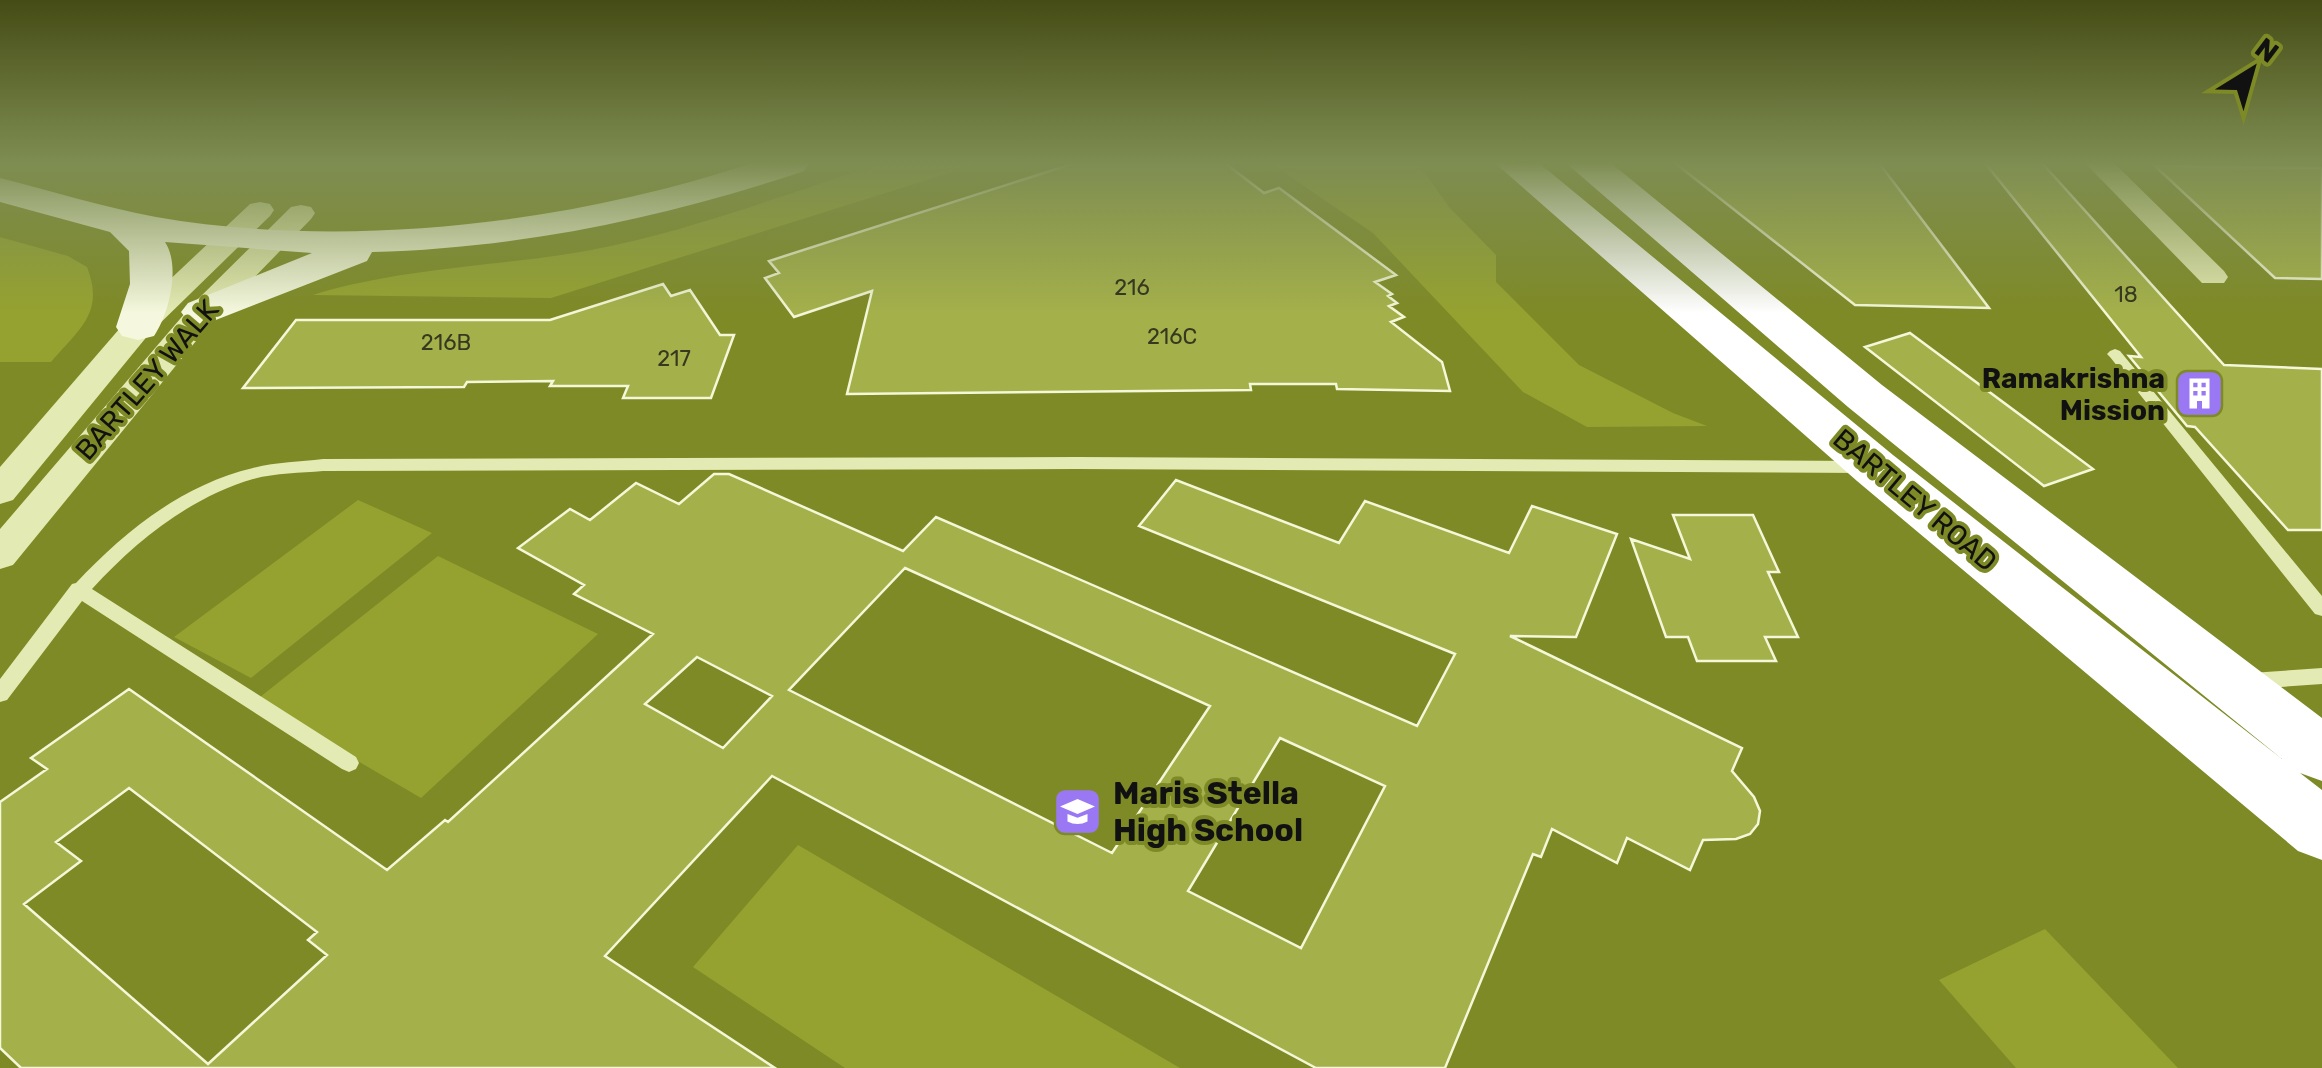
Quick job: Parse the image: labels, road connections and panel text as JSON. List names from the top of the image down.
{
  "streets": {
    "highway": ["BARTLEY ROAD"],
    "street": ["BARTLEY WALK"]
  },
  "places": {
    "building": ["Ramakrishna Mission"],
    "school or university": ["Maris Stella High School"]
  },
  "house_numbers": [
    "216",
    "18",
    "216C",
    "216B",
    "217"
  ],
  "north": "top right"
}
